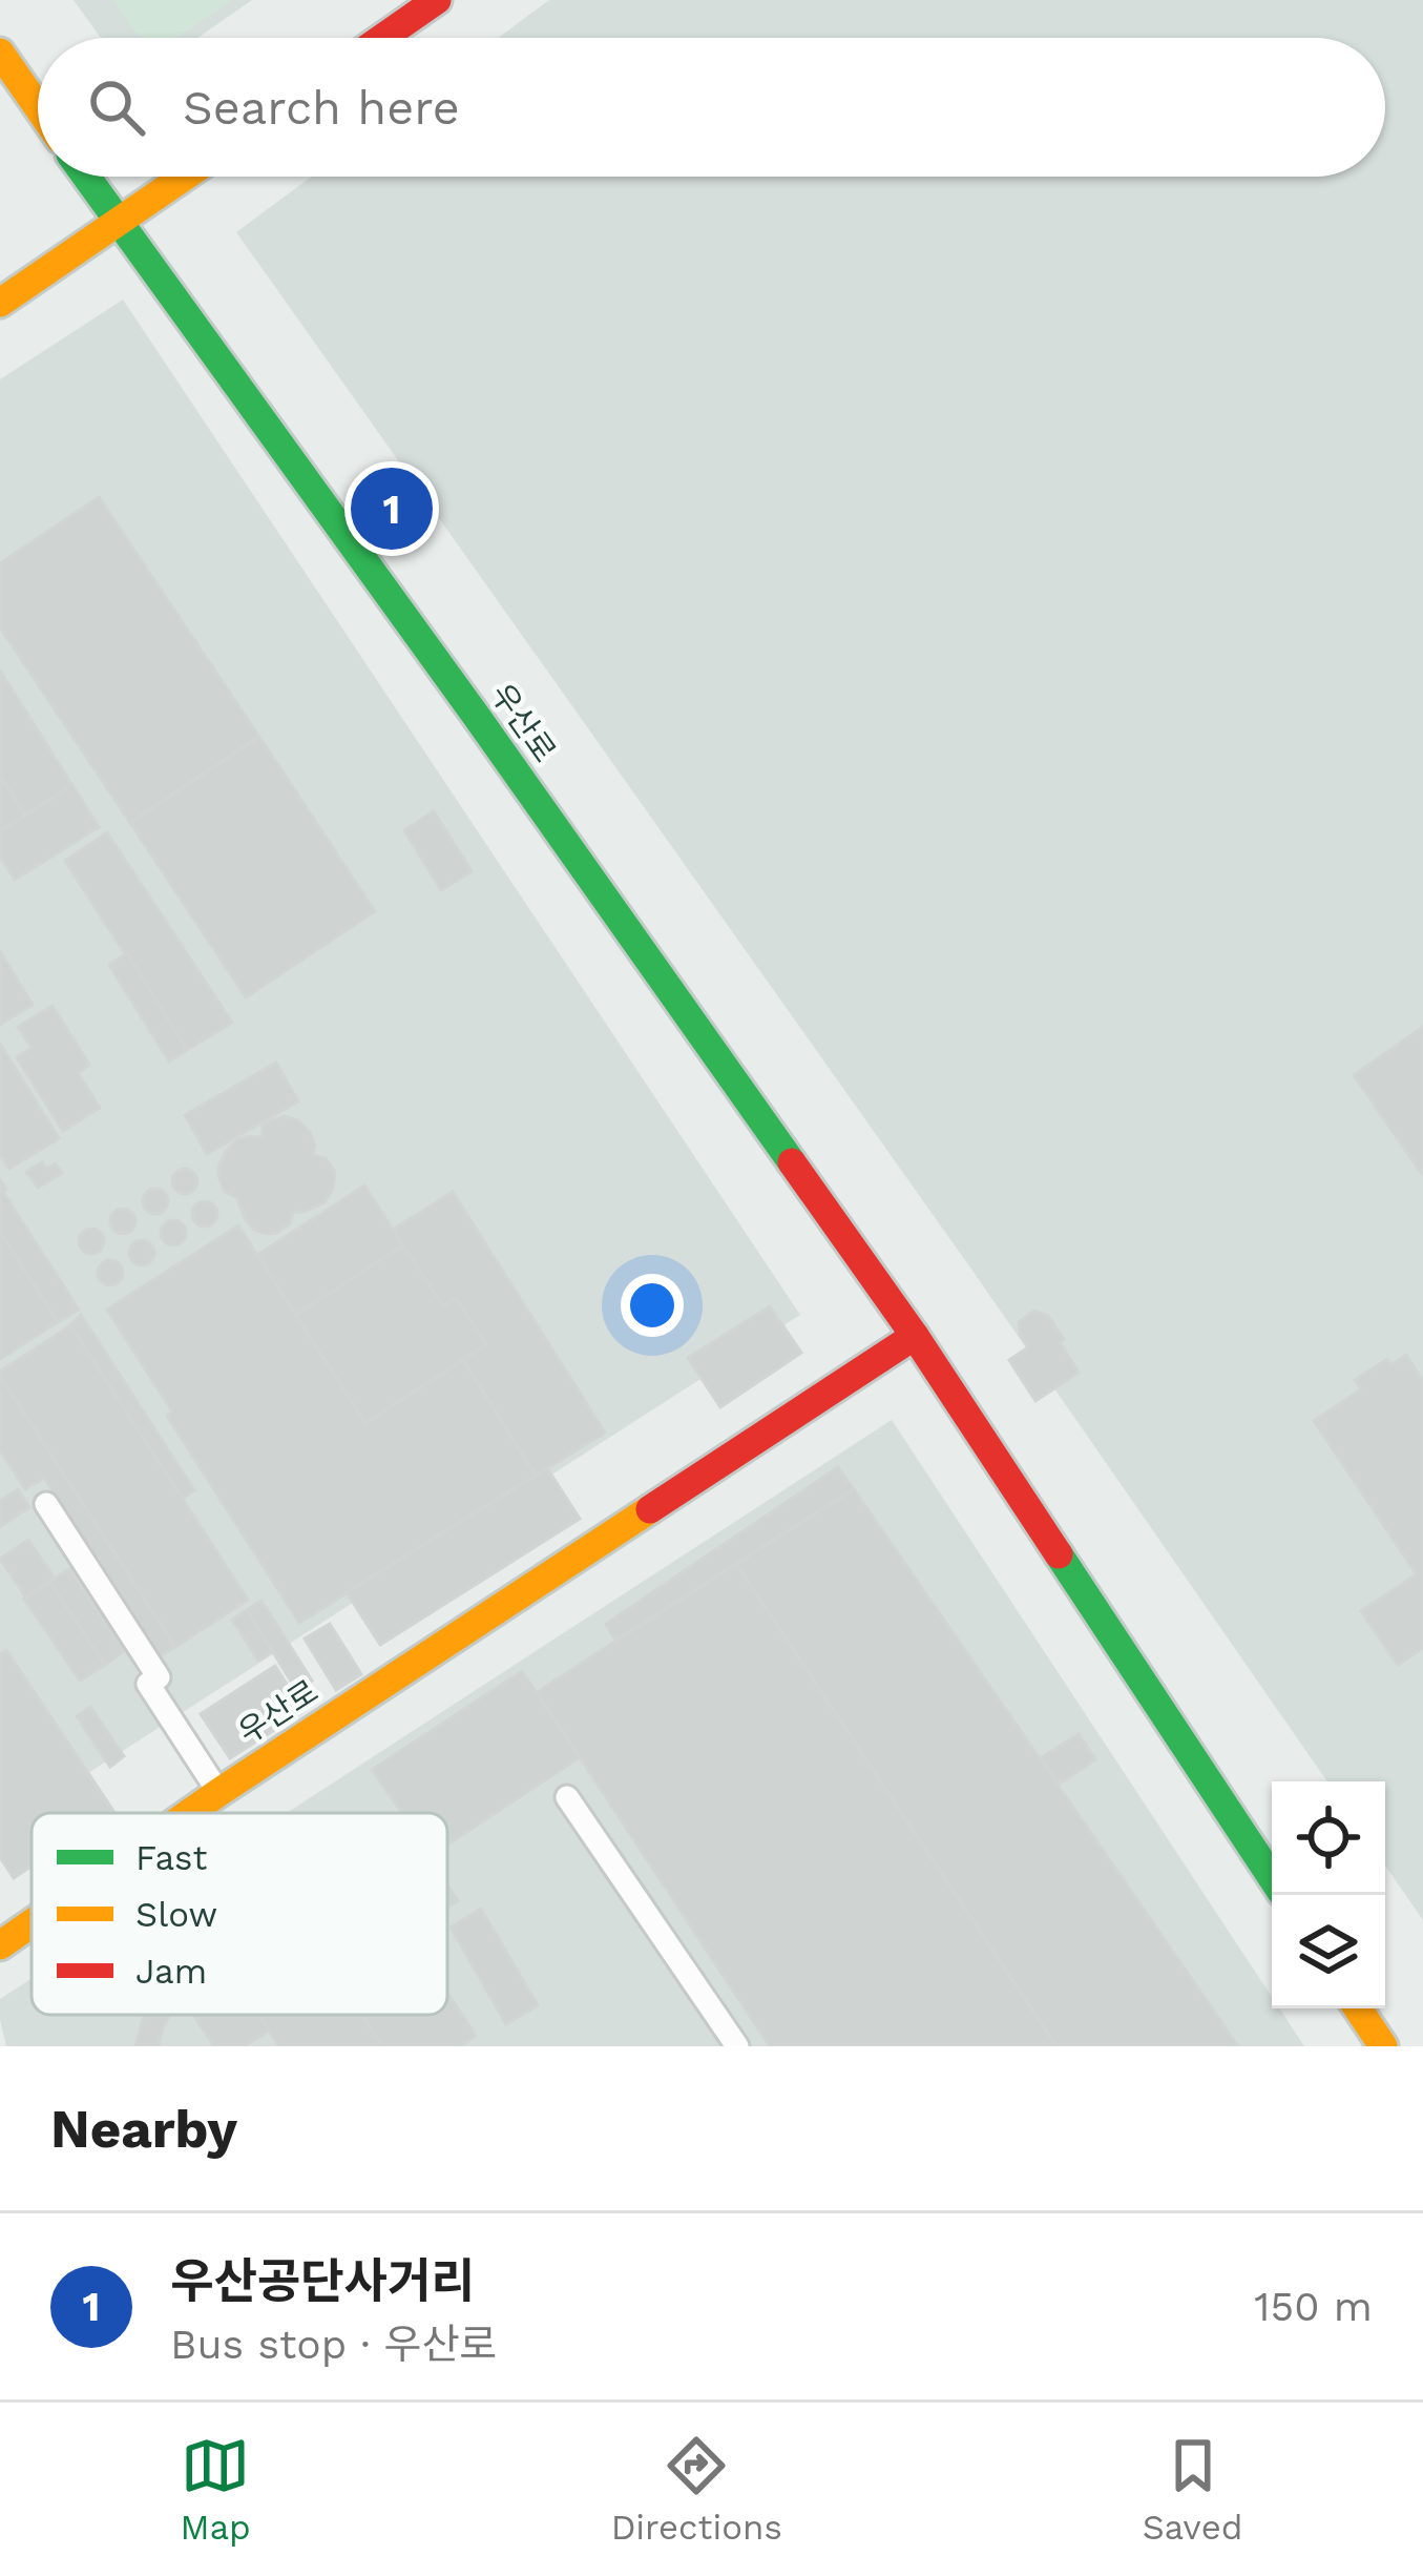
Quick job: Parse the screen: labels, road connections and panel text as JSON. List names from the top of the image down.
{
  "streets": {
    "street": ["우산로"]
  },
  "legend": ["Fast", "Slow", "Jam"],
  "page": {
    "search": "Search here",
    "pins": "1",
    "heading": "Nearby",
    "list": [
      {
        "mark": "1",
        "name": "우산공단사거리",
        "note": "Bus stop · 우산로",
        "value": "150 m"
      }
    ],
    "nav": ["Map", "Directions", "Saved"]
  }
}
